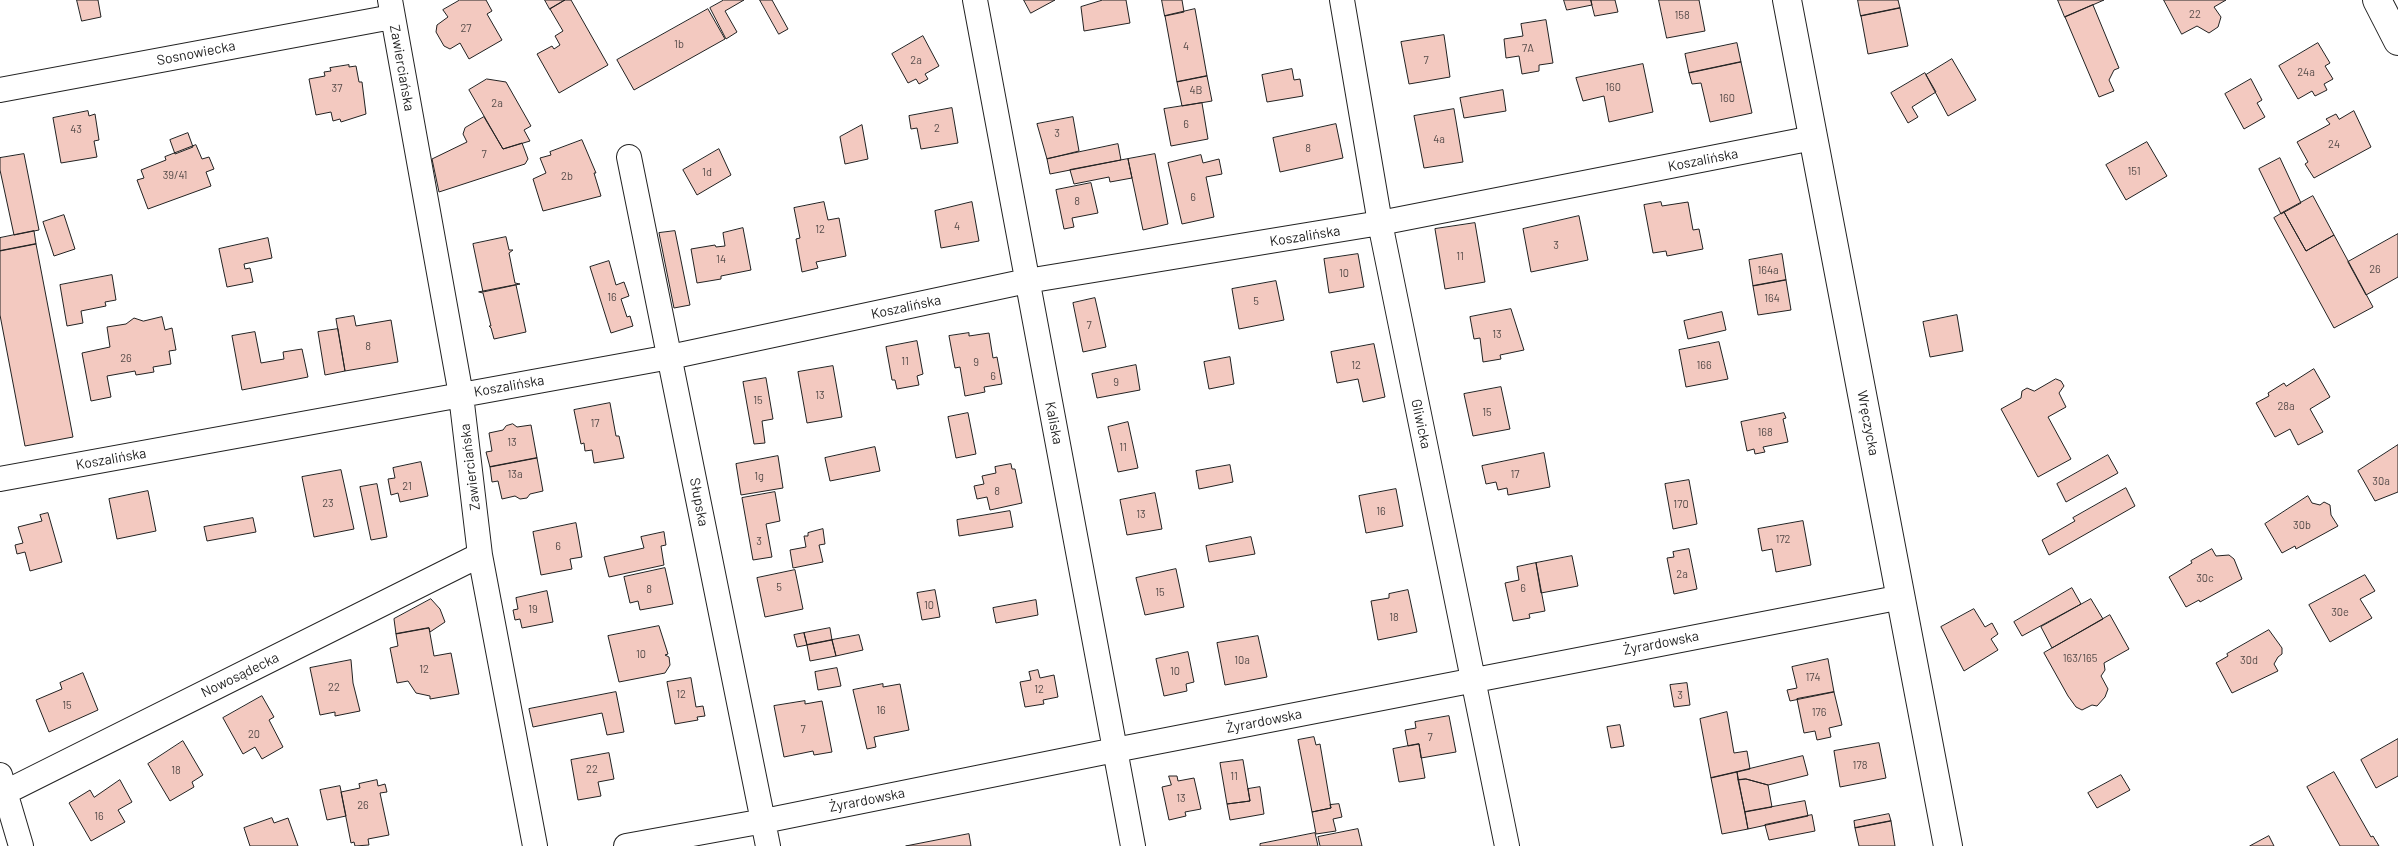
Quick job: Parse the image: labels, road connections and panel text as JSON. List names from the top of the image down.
{
  "streets": {
    "main road": ["Wręczycka"],
    "street": [
      "Sosnowiecka",
      "Zawierciańska",
      "Koszalińska",
      "Kaliska",
      "Gliwicka",
      "Słupska",
      "Żyrardowska",
      "Nowosądecka"
    ]
  },
  "crossings": [
    ["Sosnowiecka", "Zawierciańska"],
    ["Zawierciańska", "Koszalińska"],
    ["Zawierciańska", "Nowosądecka"],
    ["Koszalińska", "Kaliska"],
    ["Koszalińska", "Wręczycka"],
    ["Koszalińska", "Gliwicka"],
    ["Koszalińska", "Słupska"],
    ["Kaliska", "Żyrardowska"],
    ["Wręczycka", "Żyrardowska"],
    ["Gliwicka", "Żyrardowska"],
    ["Słupska", "Żyrardowska"]
  ],
  "house_numbers": [
    "22",
    "158",
    "27",
    "1b",
    "4",
    "7A",
    "2a",
    "7",
    "24a",
    "160",
    "37",
    "4B",
    "160",
    "2a",
    "6",
    "2",
    "43",
    "3",
    "4a",
    "24",
    "8",
    "7",
    "151",
    "1d",
    "39/41",
    "2b",
    "6",
    "8",
    "4",
    "12",
    "3",
    "11",
    "14",
    "26",
    "164a",
    "10",
    "16",
    "164",
    "5",
    "7",
    "13",
    "8",
    "26",
    "11",
    "9",
    "12",
    "166",
    "6",
    "9",
    "13",
    "15",
    "28a",
    "15",
    "17",
    "168",
    "13",
    "11",
    "13a",
    "17",
    "1g",
    "30a",
    "21",
    "8",
    "23",
    "170",
    "16",
    "13",
    "30b",
    "172",
    "3",
    "6",
    "2a",
    "30c",
    "5",
    "6",
    "8",
    "15",
    "10",
    "19",
    "30e",
    "18",
    "10",
    "163/165",
    "10a",
    "30d",
    "12",
    "10",
    "174",
    "22",
    "12",
    "12",
    "3",
    "15",
    "16",
    "176",
    "7",
    "20",
    "7",
    "178",
    "22",
    "18",
    "11",
    "13",
    "26",
    "16"
  ]
}
